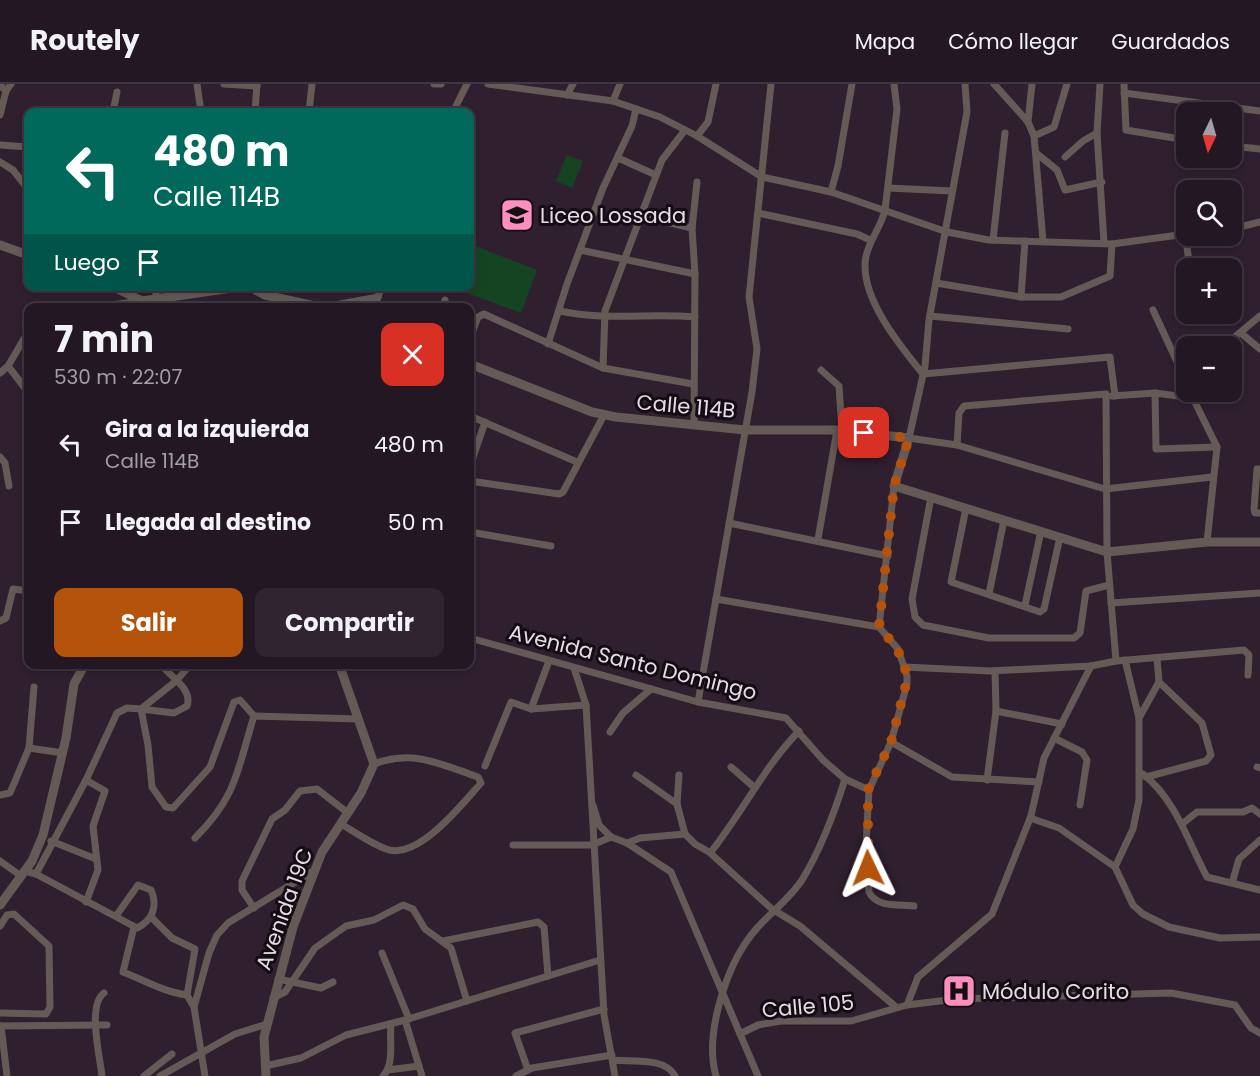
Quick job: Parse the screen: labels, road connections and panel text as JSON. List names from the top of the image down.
{
  "streets": {
    "street": [
      "Calle 114B",
      "Avenida Santo Domingo",
      "Avenida 19C",
      "Calle 105"
    ]
  },
  "places": {
    "school or university": ["Liceo Lossada"],
    "hospital": ["Módulo Corito"]
  },
  "north": "bottom",
  "page": {
    "header": "Routely",
    "nav": ["Mapa", "Cómo llegar", "Guardados"],
    "map_buttons": ["+", "−"],
    "turn": ["480 m", "Calle 114B"],
    "then": "Luego",
    "heading": ["7 min", "530 m · 22:07"],
    "list": [
      {
        "name": "Gira a la izquierda",
        "note": "Calle 114B",
        "value": "480 m"
      },
      {
        "name": "Llegada al destino",
        "value": "50 m"
      }
    ],
    "buttons": ["Salir", "Compartir"]
  }
}
